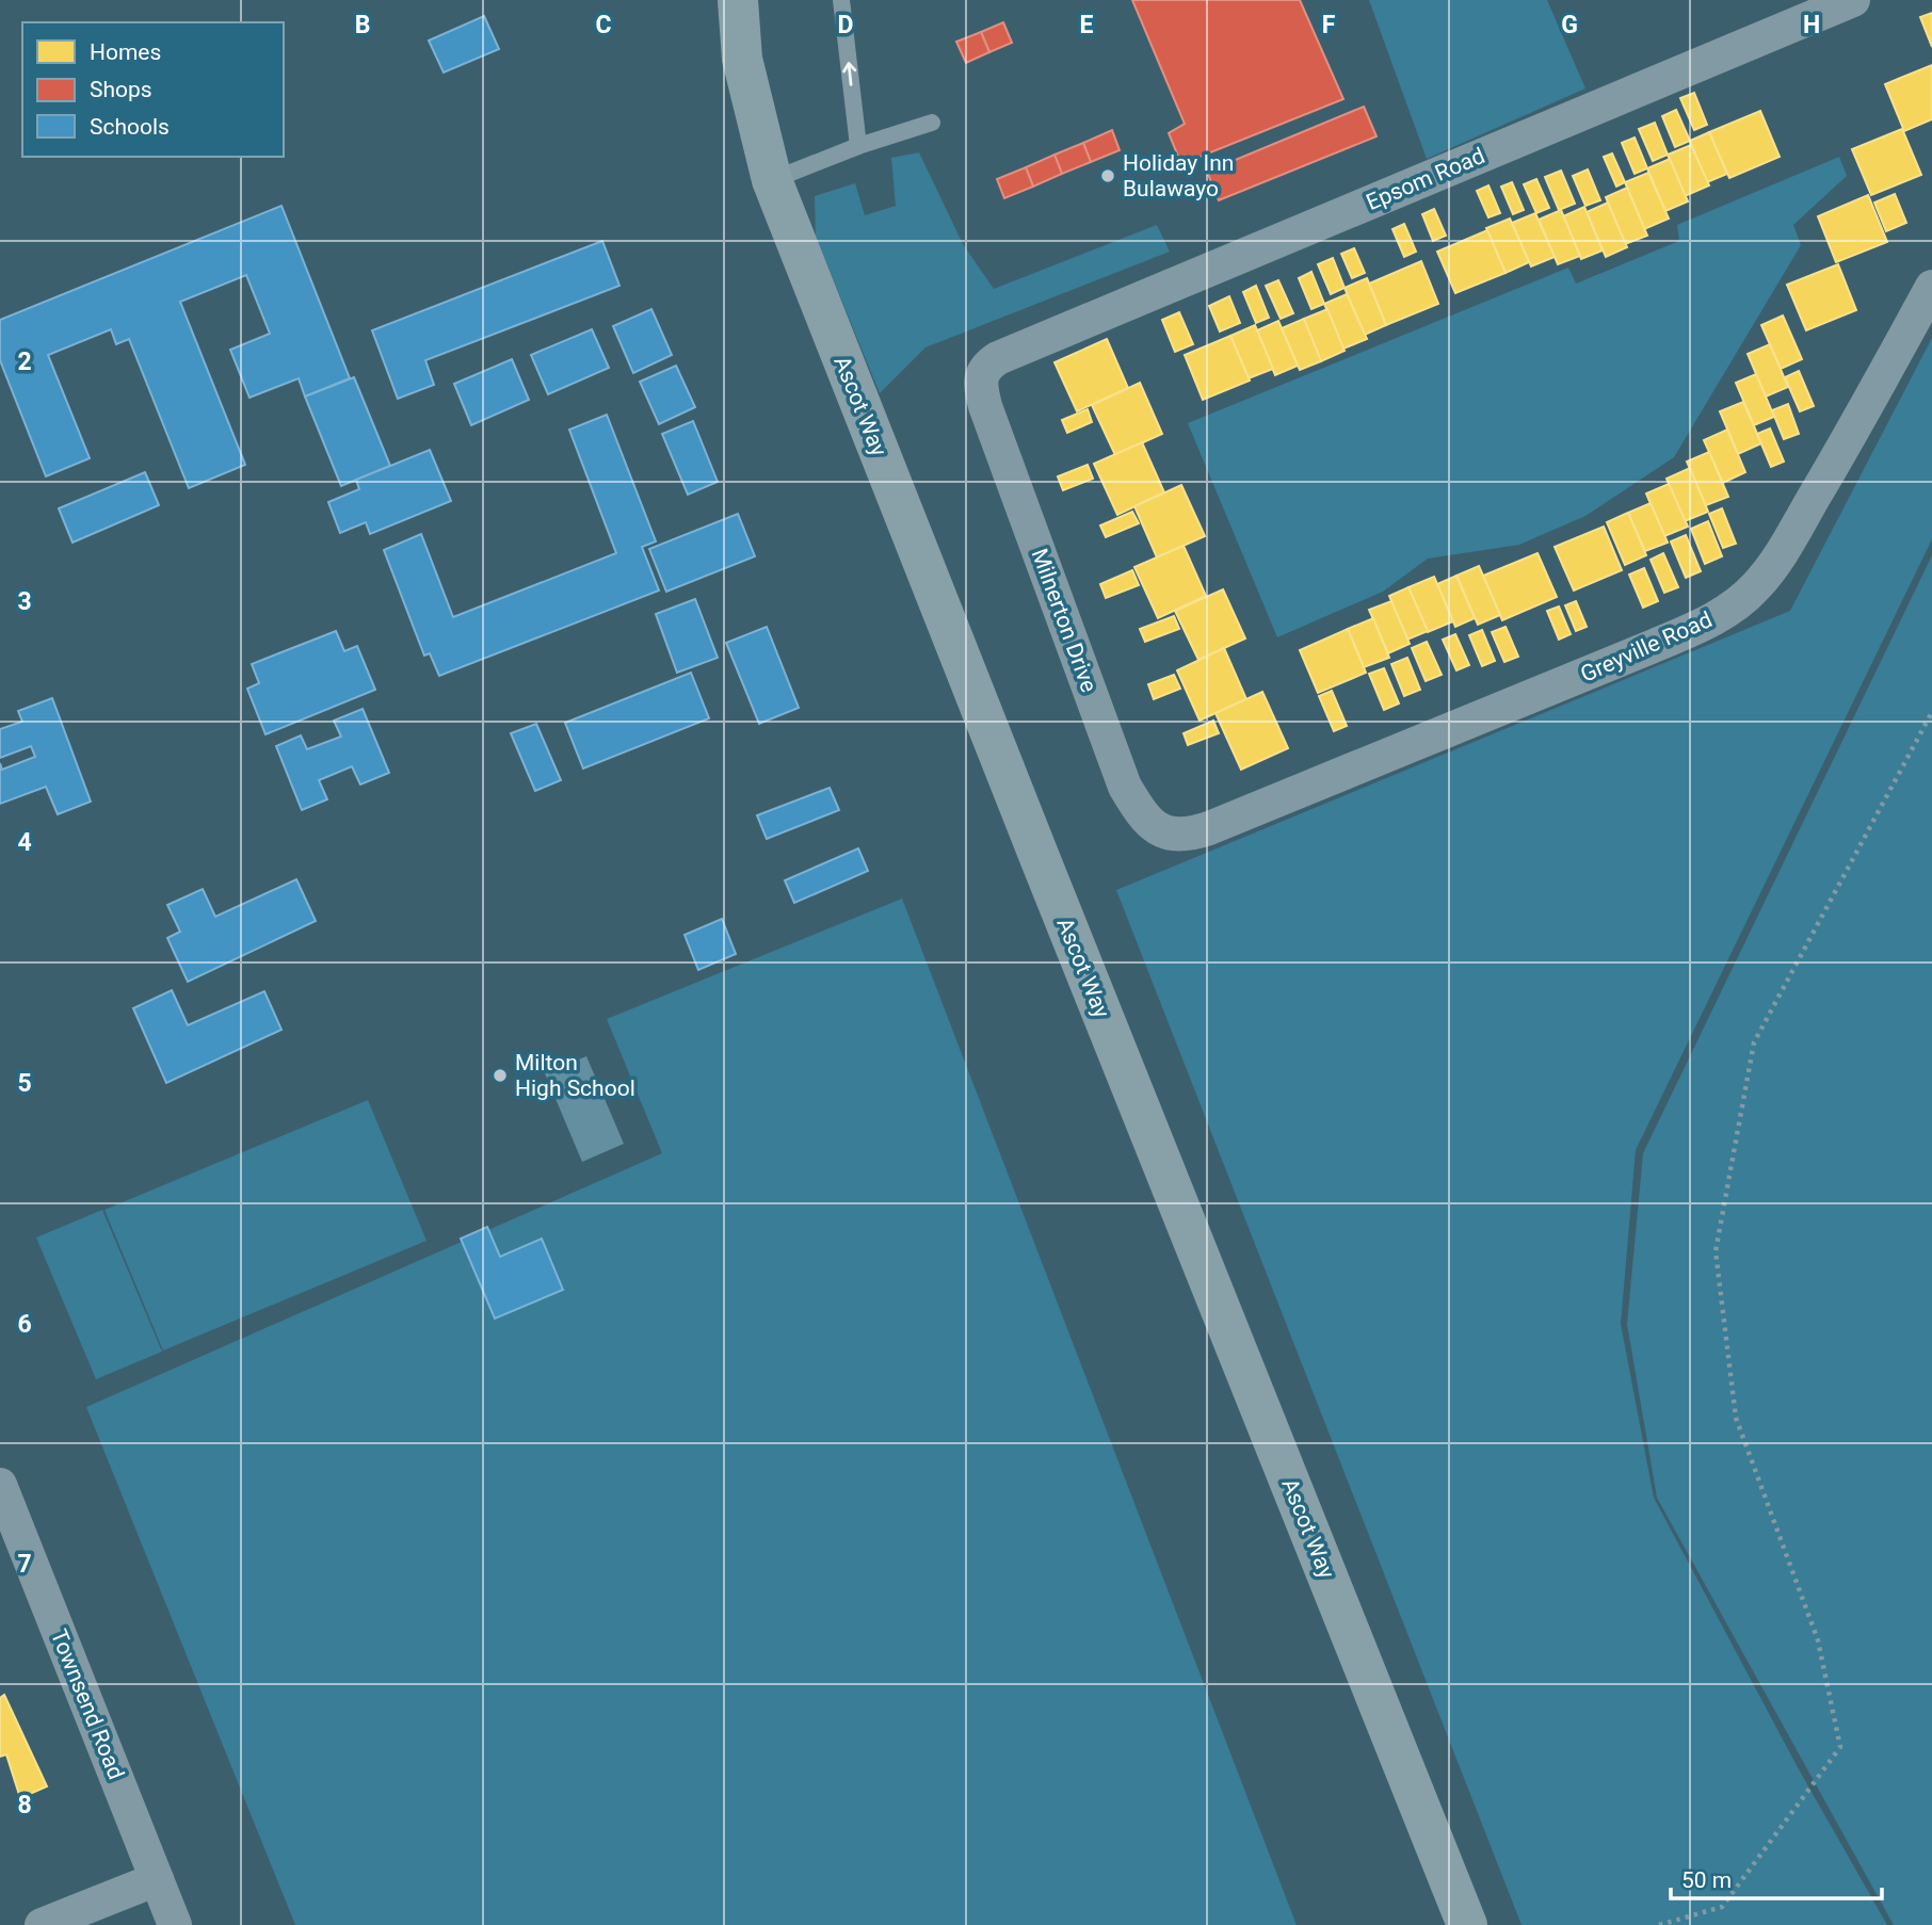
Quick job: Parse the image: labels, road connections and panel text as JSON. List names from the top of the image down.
{
  "streets": {
    "main road": ["Ascot Way"],
    "street": [
      "Epsom Road",
      "Milnerton Drive",
      "Greyville Road",
      "Townsend Road"
    ]
  },
  "crossings": [
    ["Epsom Road", "Milnerton Drive"],
    ["Milnerton Drive", "Greyville Road"]
  ],
  "places": ["Holiday Inn Bulawayo", "Milton High School"],
  "legend": ["Homes", "Shops", "Schools"],
  "scale_bar": "50 m",
  "grid": {
    "columns": [
      "B",
      "C",
      "D",
      "E",
      "F",
      "G",
      "H"
    ],
    "rows": [
      "2",
      "3",
      "4",
      "5",
      "6",
      "7",
      "8"
    ]
  }
}
